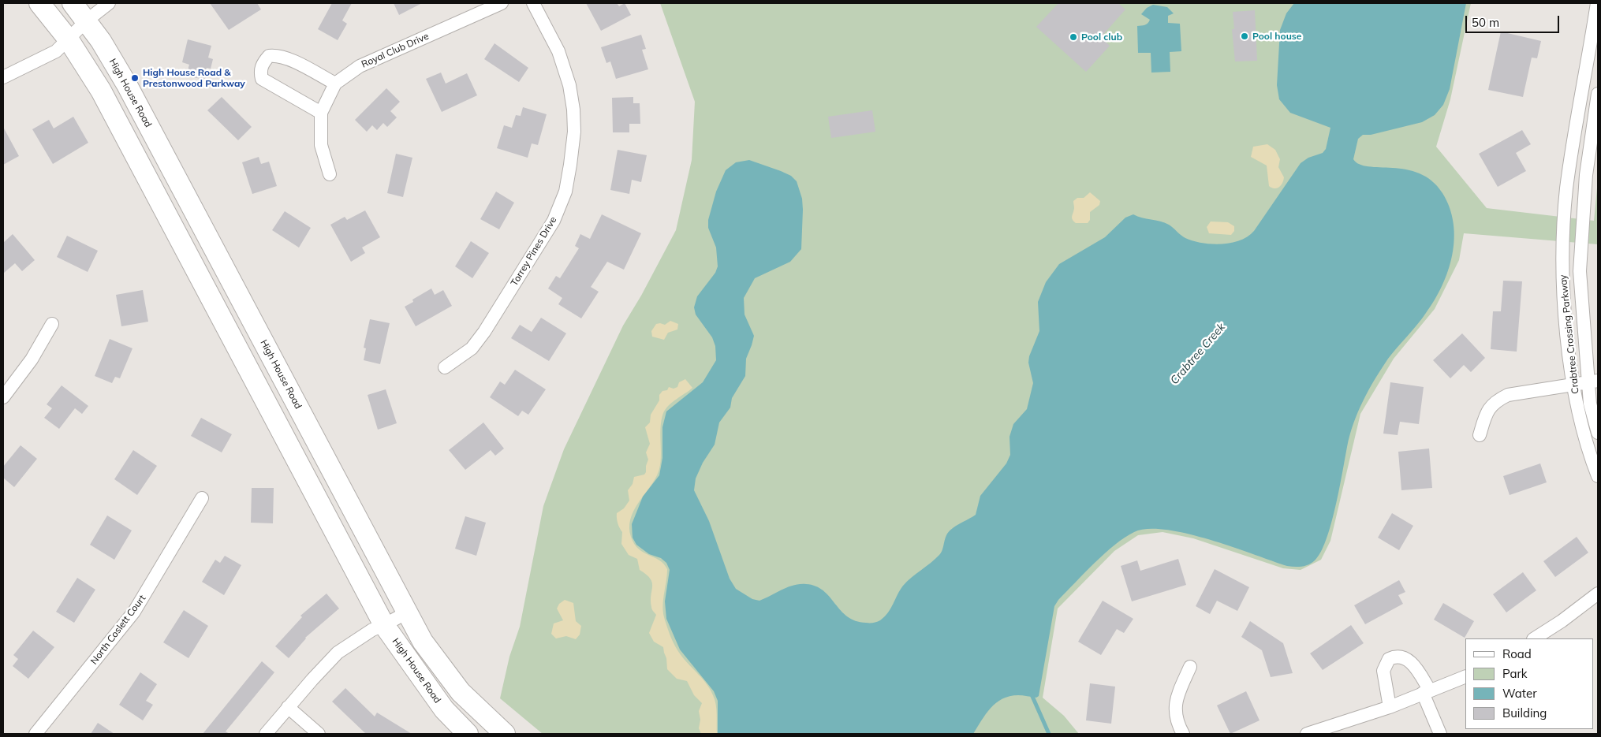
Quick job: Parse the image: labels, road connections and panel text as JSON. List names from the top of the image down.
{
  "streets": {
    "main road": ["High House Road"],
    "street": [
      "Royal Club Drive",
      "Torrey Pines Drive",
      "Crabtree Crossing Parkway",
      "North Coslett Court"
    ]
  },
  "water": ["Crabtree Creek"],
  "places": ["Pool house", "Pool club", "High House Road & Prestonwood Parkway"],
  "legend": [
    "Road",
    "Park",
    "Water",
    "Building"
  ],
  "scale_bar": "50 m"
}
